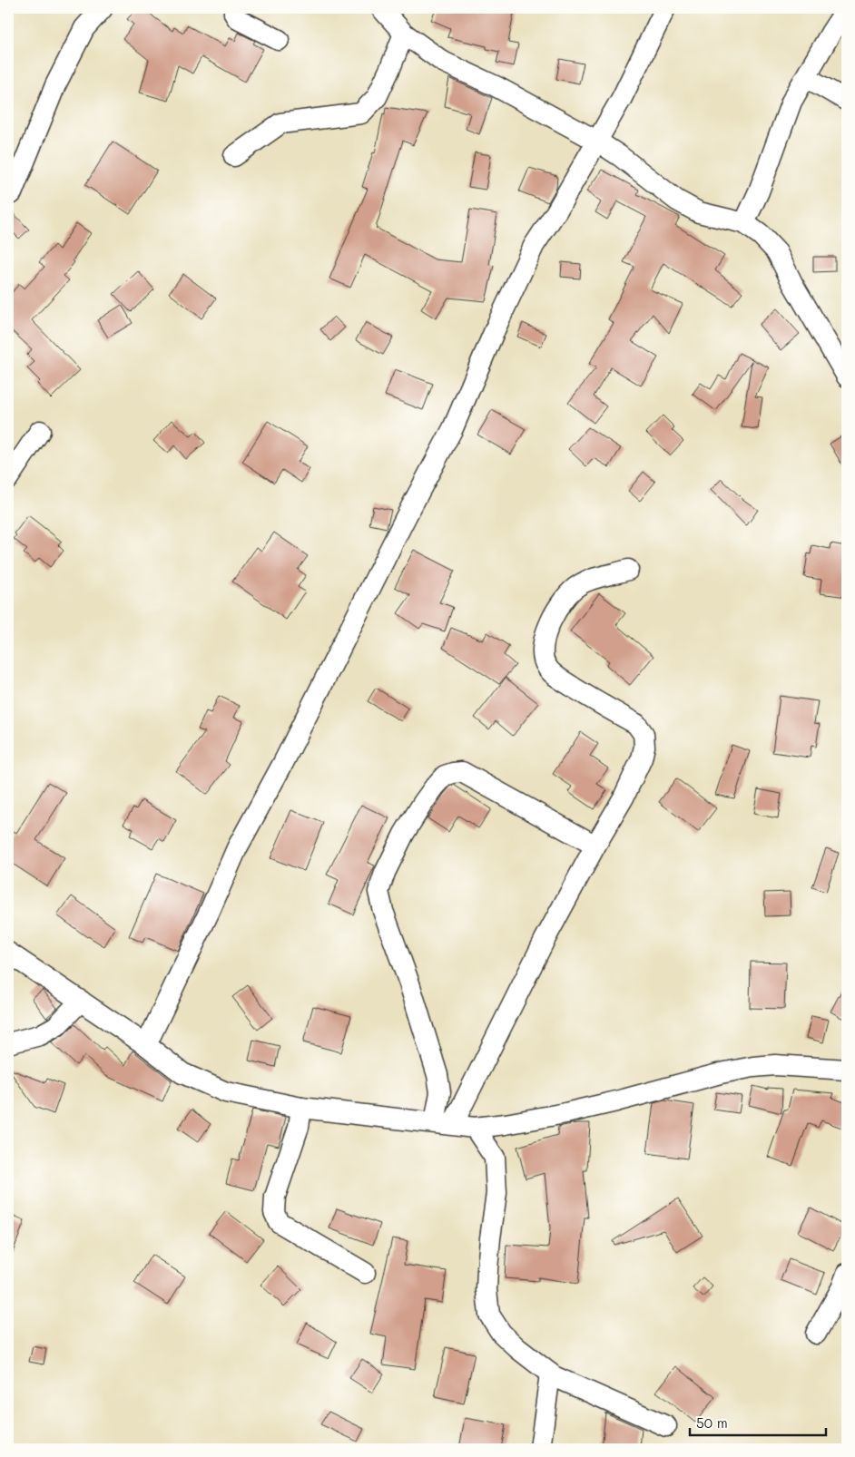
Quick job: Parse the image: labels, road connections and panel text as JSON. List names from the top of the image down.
{
  "scale_bar": "50 m"
}
